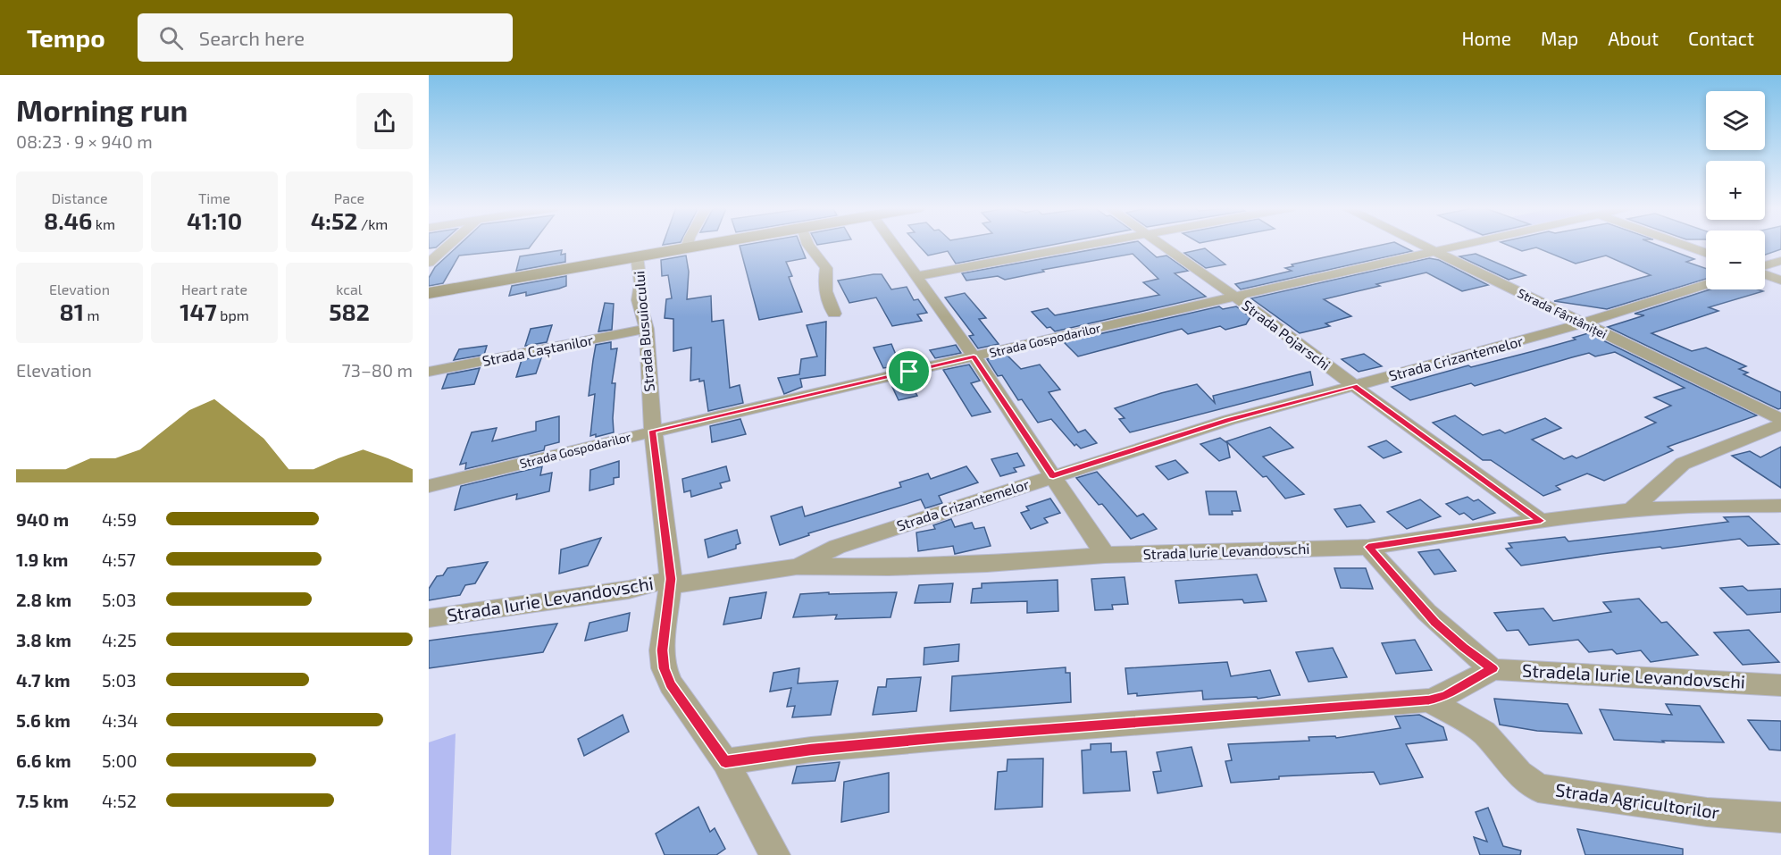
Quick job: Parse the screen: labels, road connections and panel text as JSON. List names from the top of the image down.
{
  "streets": {
    "street": [
      "Strada Fântâniței",
      "Strada Busuiocului",
      "Strada Pojarschi",
      "Strada Gospodarilor",
      "Strada Caștanilor",
      "Strada Crizantemelor",
      "Strada Iurie Levandovschi",
      "Stradela Iurie Levandovschi",
      "Strada Agricultorilor"
    ]
  },
  "crossings": [
    ["Strada Fântâniței", "Strada Gospodarilor"],
    ["Strada Fântâniței", "Strada Crizantemelor"],
    ["Strada Busuiocului", "Strada Gospodarilor"],
    ["Strada Busuiocului", "Strada Caștanilor"],
    ["Strada Busuiocului", "Strada Iurie Levandovschi"],
    ["Strada Pojarschi", "Strada Gospodarilor"],
    ["Strada Pojarschi", "Strada Crizantemelor"],
    ["Strada Pojarschi", "Strada Iurie Levandovschi"],
    ["Strada Crizantemelor", "Strada Iurie Levandovschi"]
  ],
  "page": {
    "header": "Tempo",
    "search": "Search here",
    "nav": [
      "Home",
      "Map",
      "About",
      "Contact"
    ],
    "heading": ["Morning run", "08:23 · 9 × 940 m"],
    "map_buttons": ["+", "−"],
    "stats": [
      ["Distance", "8.46 km"],
      ["Time", "41:10"],
      ["Pace", "4:52 /km"],
      ["Elevation", "81 m"],
      ["Heart rate", "147 bpm"],
      ["kcal", "582"]
    ],
    "chart": ["Elevation", "73–80 m"],
    "list": [
      {
        "name": "940 m",
        "note": "4:59"
      },
      {
        "name": "1.9 km",
        "note": "4:57"
      },
      {
        "name": "2.8 km",
        "note": "5:03"
      },
      {
        "name": "3.8 km",
        "note": "4:25"
      },
      {
        "name": "4.7 km",
        "note": "5:03"
      },
      {
        "name": "5.6 km",
        "note": "4:34"
      },
      {
        "name": "6.6 km",
        "note": "5:00"
      },
      {
        "name": "7.5 km",
        "note": "4:52"
      }
    ]
  }
}
